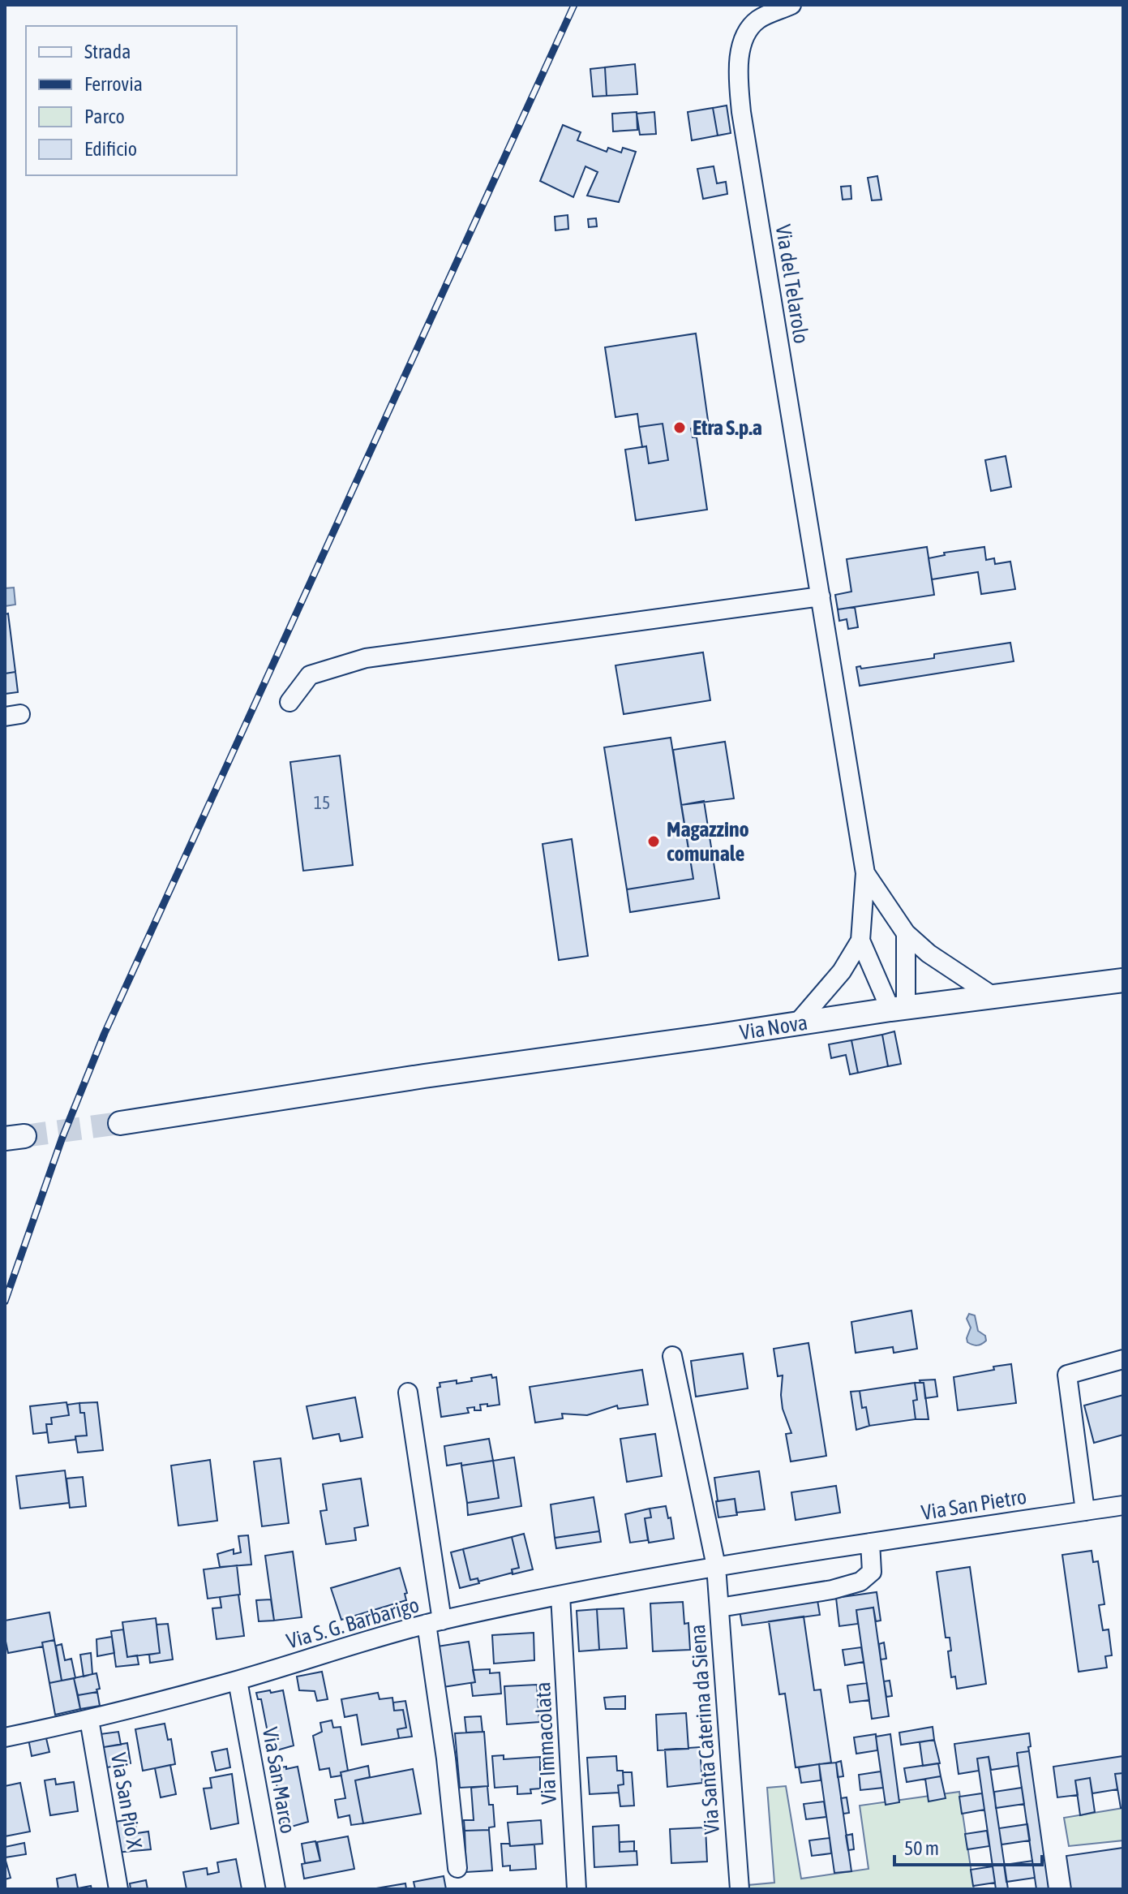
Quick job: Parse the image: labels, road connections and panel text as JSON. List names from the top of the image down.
{
  "streets": {
    "street": [
      "Via del Telarolo",
      "Via Nova",
      "Via San Pietro",
      "Via S. G. Barbarigo",
      "Via Santa Caterina da Siena",
      "Via Immacolata",
      "Via San Marco",
      "Via San Pio X"
    ]
  },
  "crossings": [
    ["Via San Pietro", "Via S. G. Barbarigo"],
    ["Via San Pietro", "Via Santa Caterina da Siena"],
    ["Via S. G. Barbarigo", "Via Santa Caterina da Siena"],
    ["Via S. G. Barbarigo", "Via Immacolata"],
    ["Via S. G. Barbarigo", "Via San Marco"],
    ["Via S. G. Barbarigo", "Via San Pio X"]
  ],
  "places": ["Etra S.p.a", "Magazzino comunale"],
  "house_numbers": ["15"],
  "legend": [
    "Strada",
    "Ferrovia",
    "Parco",
    "Edificio"
  ],
  "scale_bar": "50 m"
}
